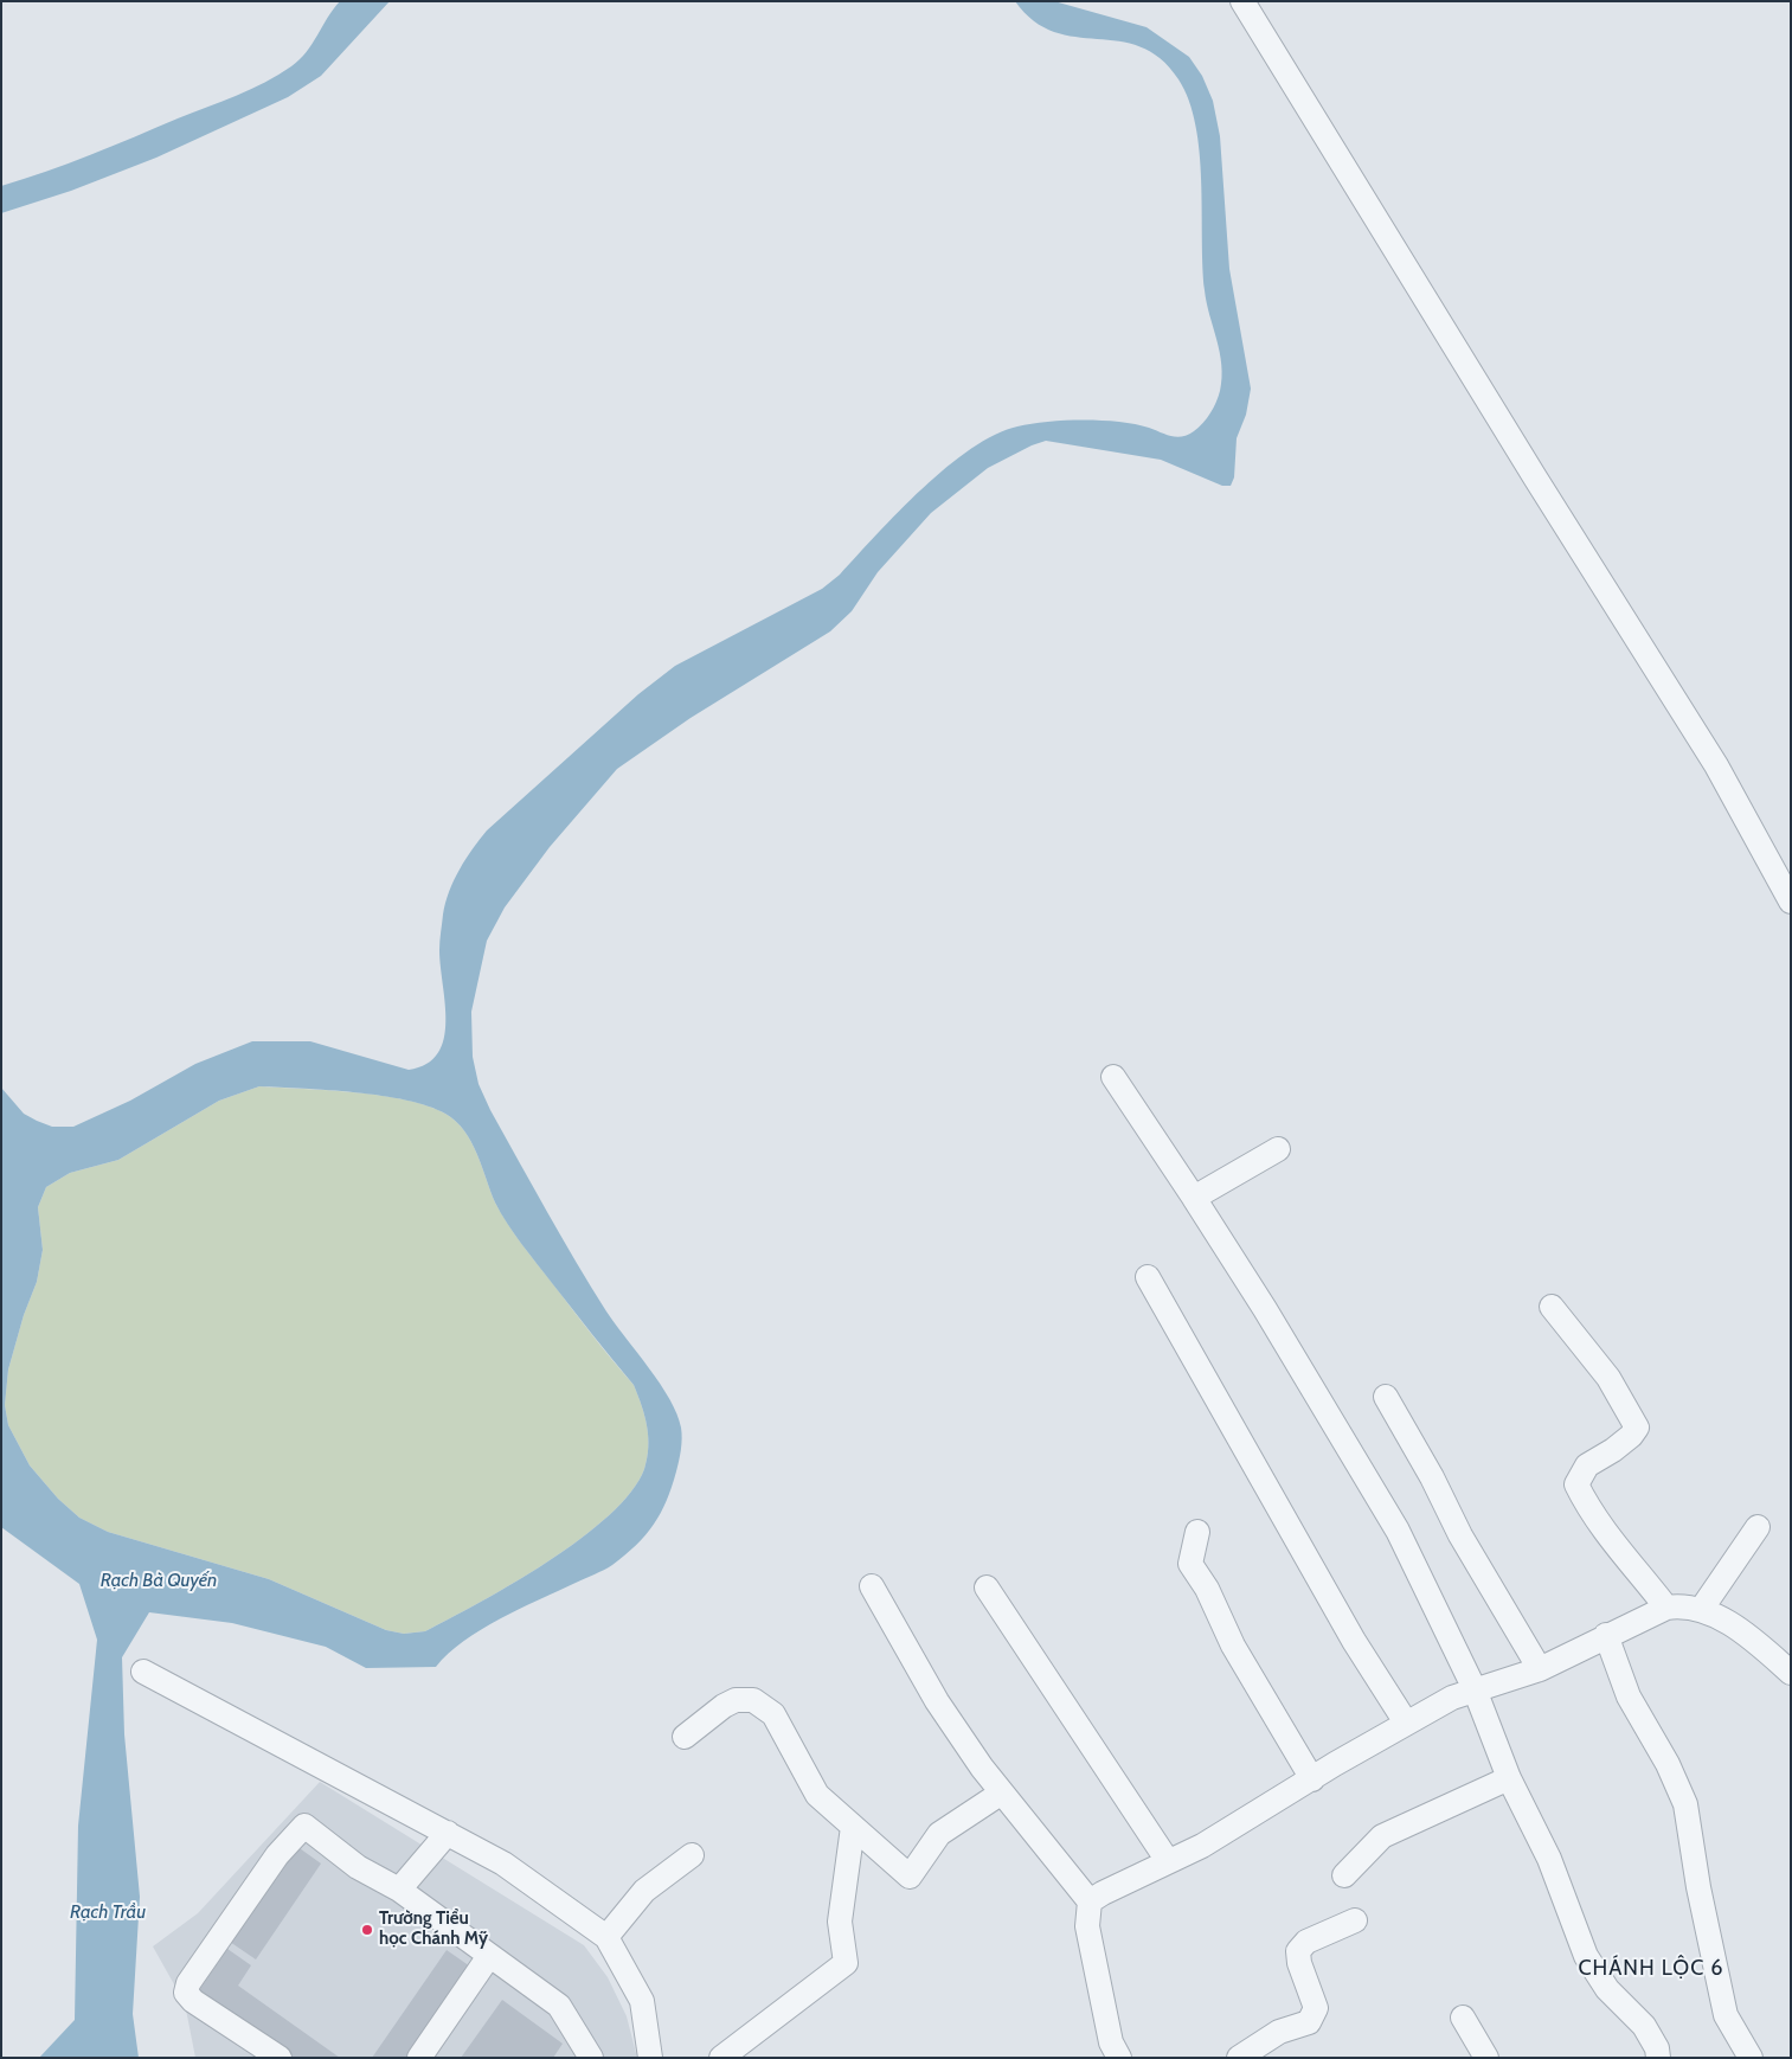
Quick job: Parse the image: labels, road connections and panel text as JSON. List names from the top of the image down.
{
  "districts": ["CHÁNH LỘC 6"],
  "water": ["Rạch Bà Quyến", "Rạch Trầu"],
  "places": ["Trường Tiểu học Chánh Mỹ"]
}
